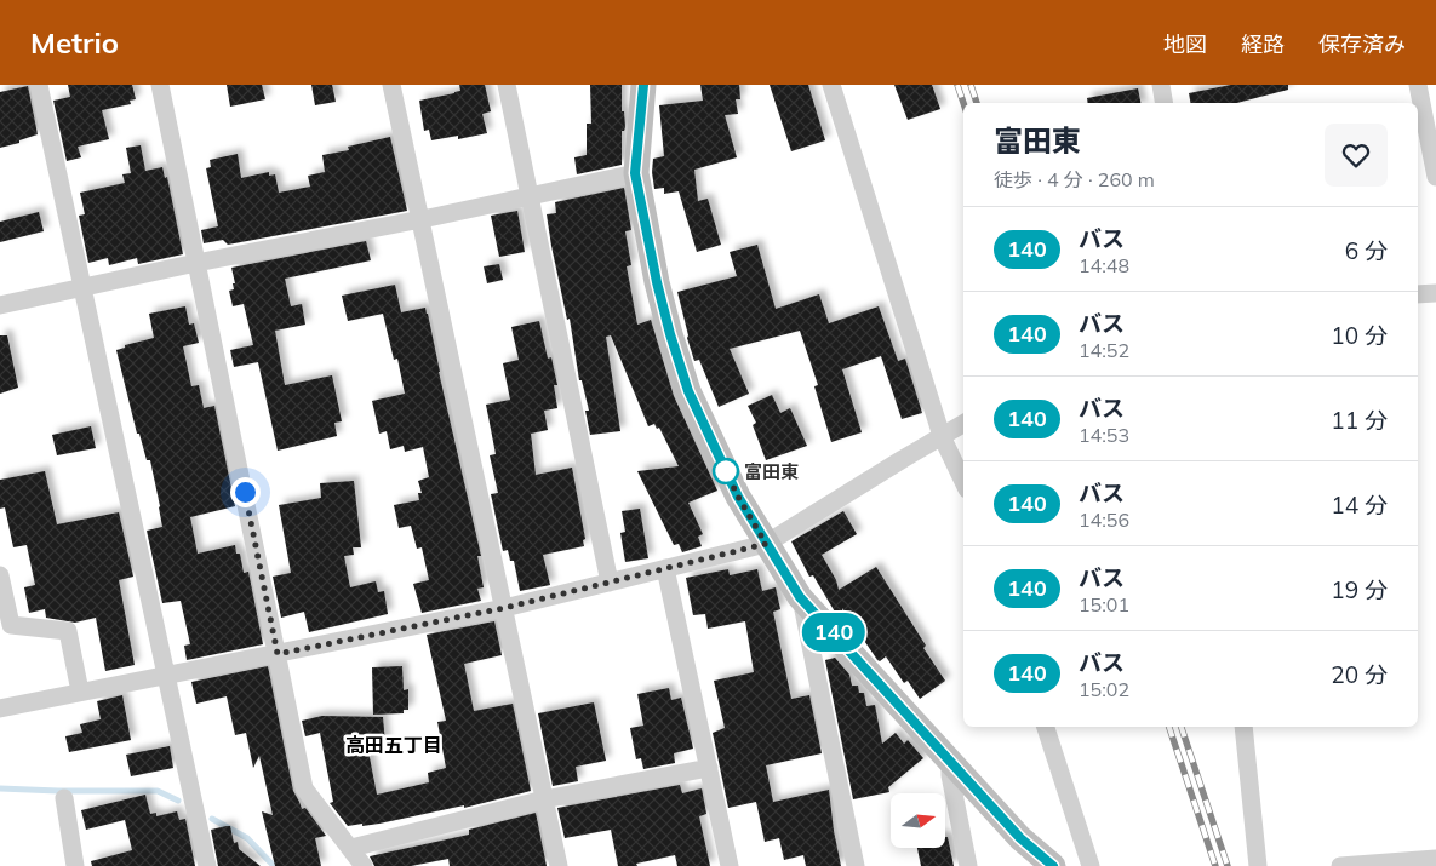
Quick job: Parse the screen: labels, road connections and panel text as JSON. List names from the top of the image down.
{
  "districts": ["高田五丁目"],
  "places": ["富田東"],
  "lines": ["bus line 140"],
  "north": "right",
  "page": {
    "header": "Metrio",
    "nav": ["地図", "経路", "保存済み"],
    "on_map": "140",
    "heading": ["富田東", "徒歩 · 4 分 · 260 m"],
    "list": [
      {
        "mark": "140",
        "name": "バス",
        "note": "14:48",
        "value": "6 分"
      },
      {
        "mark": "140",
        "name": "バス",
        "note": "14:52",
        "value": "10 分"
      },
      {
        "mark": "140",
        "name": "バス",
        "note": "14:53",
        "value": "11 分"
      },
      {
        "mark": "140",
        "name": "バス",
        "note": "14:56",
        "value": "14 分"
      },
      {
        "mark": "140",
        "name": "バス",
        "note": "15:01",
        "value": "19 分"
      },
      {
        "mark": "140",
        "name": "バス",
        "note": "15:02",
        "value": "20 分"
      }
    ]
  }
}
